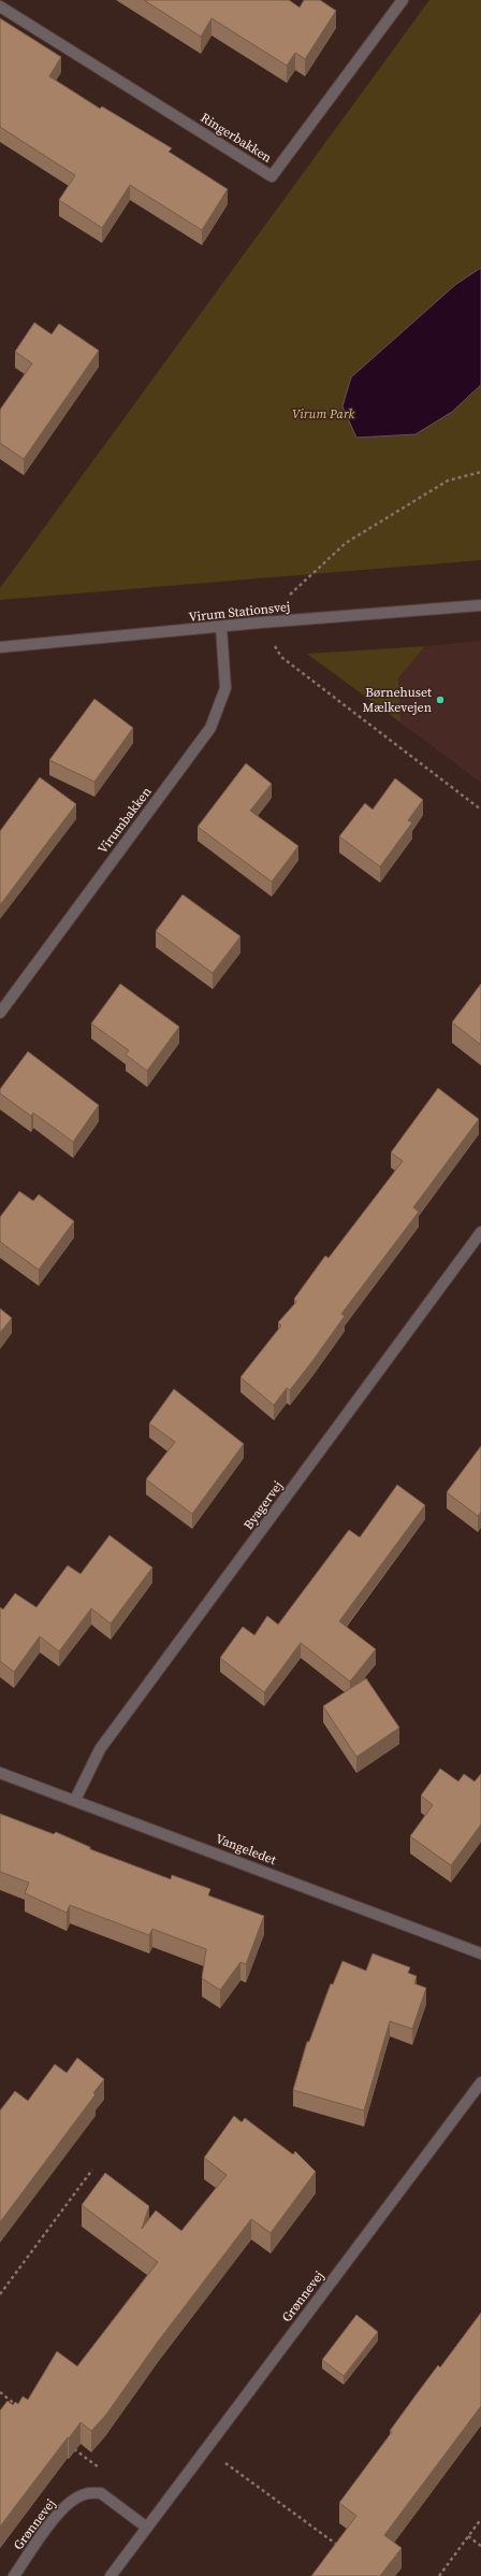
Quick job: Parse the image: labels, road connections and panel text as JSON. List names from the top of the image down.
{
  "streets": {
    "street": [
      "Ringerbakken",
      "Virum Stationsvej",
      "Virumbakken",
      "Byagervej",
      "Vangeledet",
      "Grønnevej"
    ]
  },
  "crossings": [
    ["Virum Stationsvej", "Virumbakken"],
    ["Byagervej", "Vangeledet"]
  ],
  "parks": ["Virum Park"],
  "places": ["Børnehuset Mælkevejen"]
}
